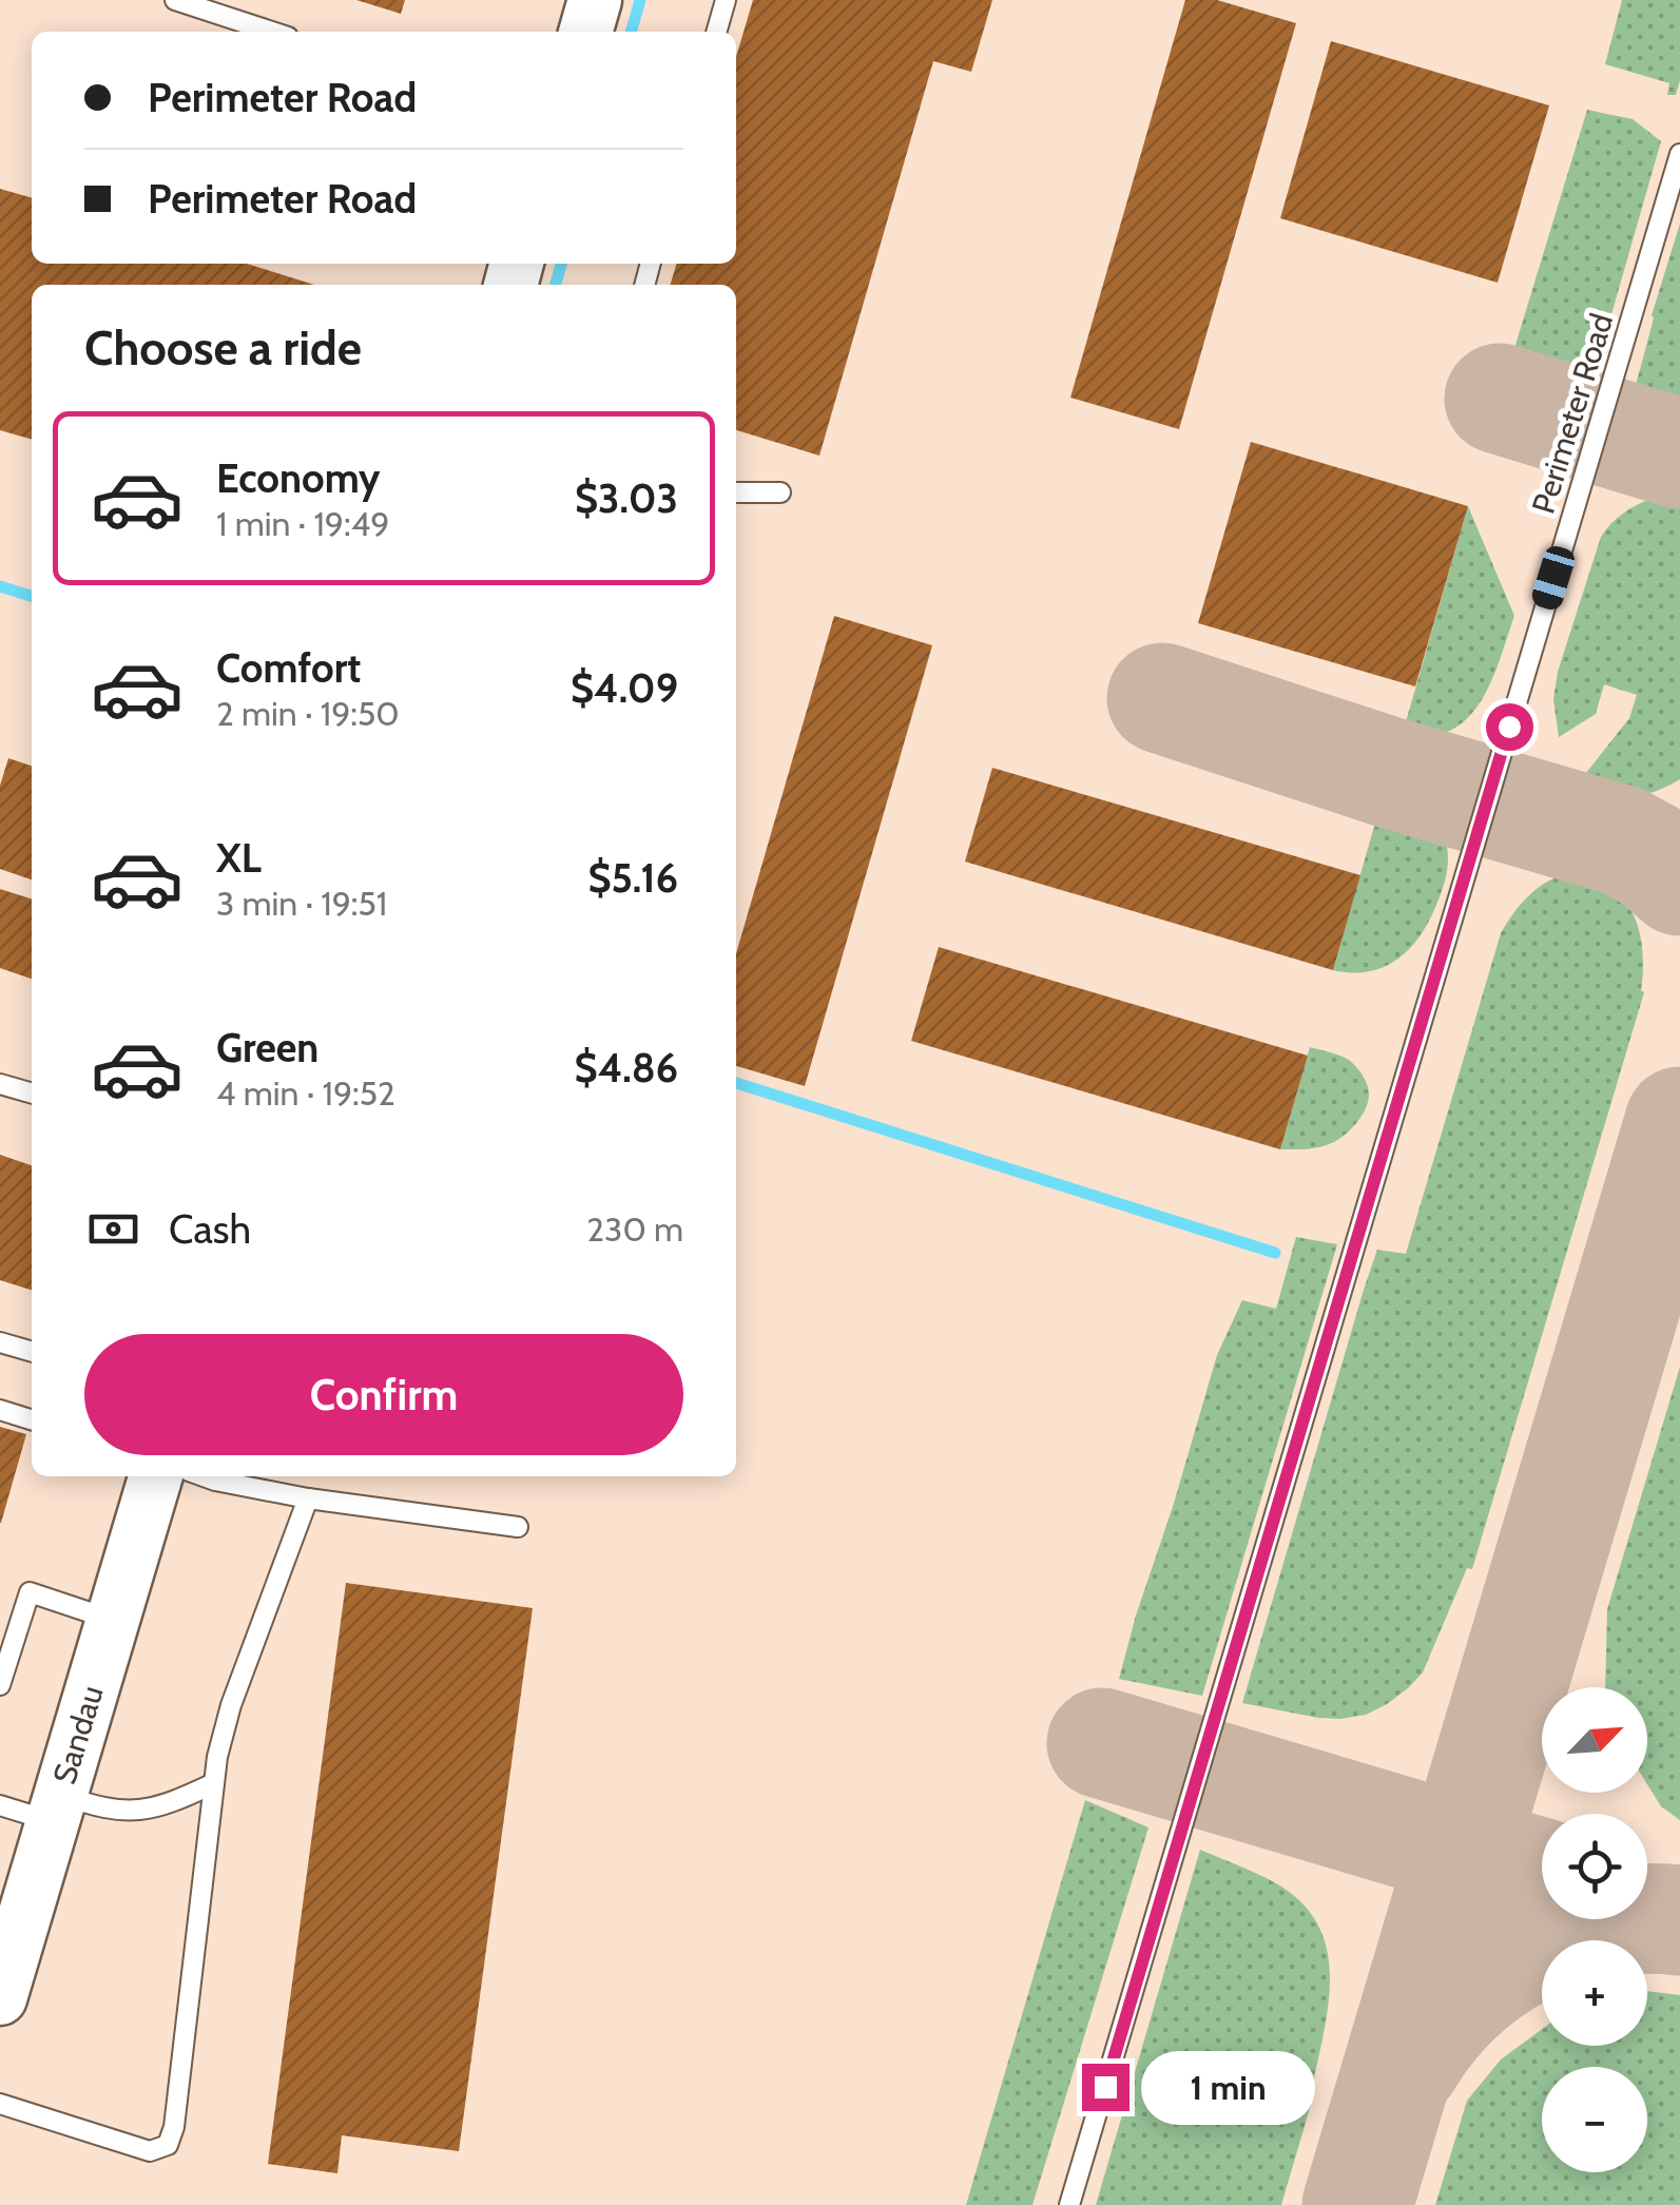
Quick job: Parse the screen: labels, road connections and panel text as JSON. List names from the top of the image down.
{
  "streets": {
    "street": ["Sandau"],
    "lane": ["Perimeter Road"]
  },
  "north": "top right",
  "page": {
    "banner": ["Perimeter Road", "Perimeter Road"],
    "heading": "Choose a ride",
    "list": [
      {
        "name": "Economy",
        "note": "1 min · 19:49",
        "value": "$3.03"
      },
      {
        "name": "Comfort",
        "note": "2 min · 19:50",
        "value": "$4.09"
      },
      {
        "name": "XL",
        "note": "3 min · 19:51",
        "value": "$5.16"
      },
      {
        "name": "Green",
        "note": "4 min · 19:52",
        "value": "$4.86"
      }
    ],
    "pay": ["Cash", "230 m"],
    "buttons": "Confirm",
    "map_buttons": ["+", "−"],
    "bubble": "1 min"
  }
}
